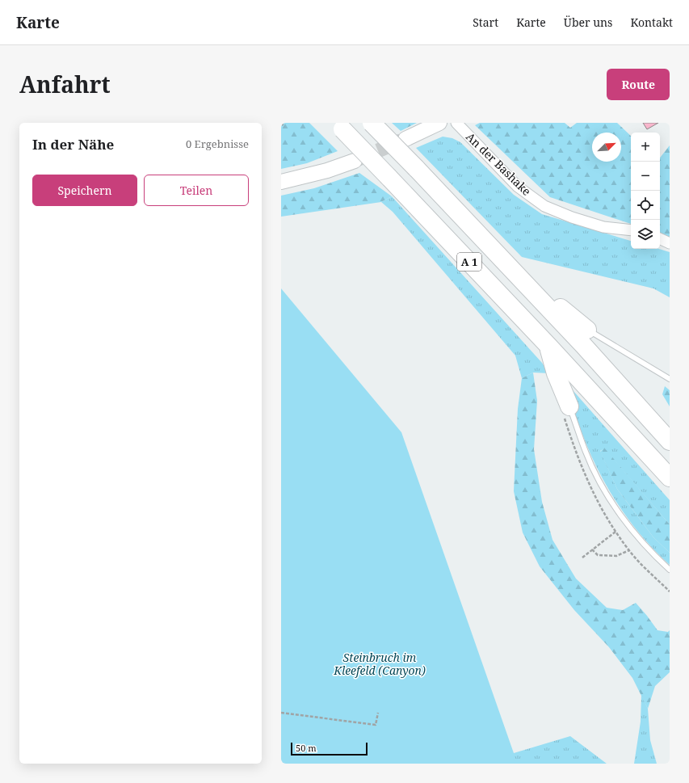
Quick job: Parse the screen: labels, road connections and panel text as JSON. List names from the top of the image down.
{
  "streets": {
    "highway": ["A 1"],
    "street": ["An der Bashake"]
  },
  "parks": ["Steinbruch im Kleefeld (Canyon)"],
  "scale_bar": "50 m",
  "north": "top right",
  "page": {
    "header": "Karte",
    "nav": [
      "Start",
      "Karte",
      "Über uns",
      "Kontakt"
    ],
    "title": "Anfahrt",
    "buttons": [
      "Route",
      ["Speichern", "Teilen"]
    ],
    "heading": ["In der Nähe", "0 Ergebnisse"],
    "map_buttons": ["+", "−"],
    "scale": "50 m"
  }
}
